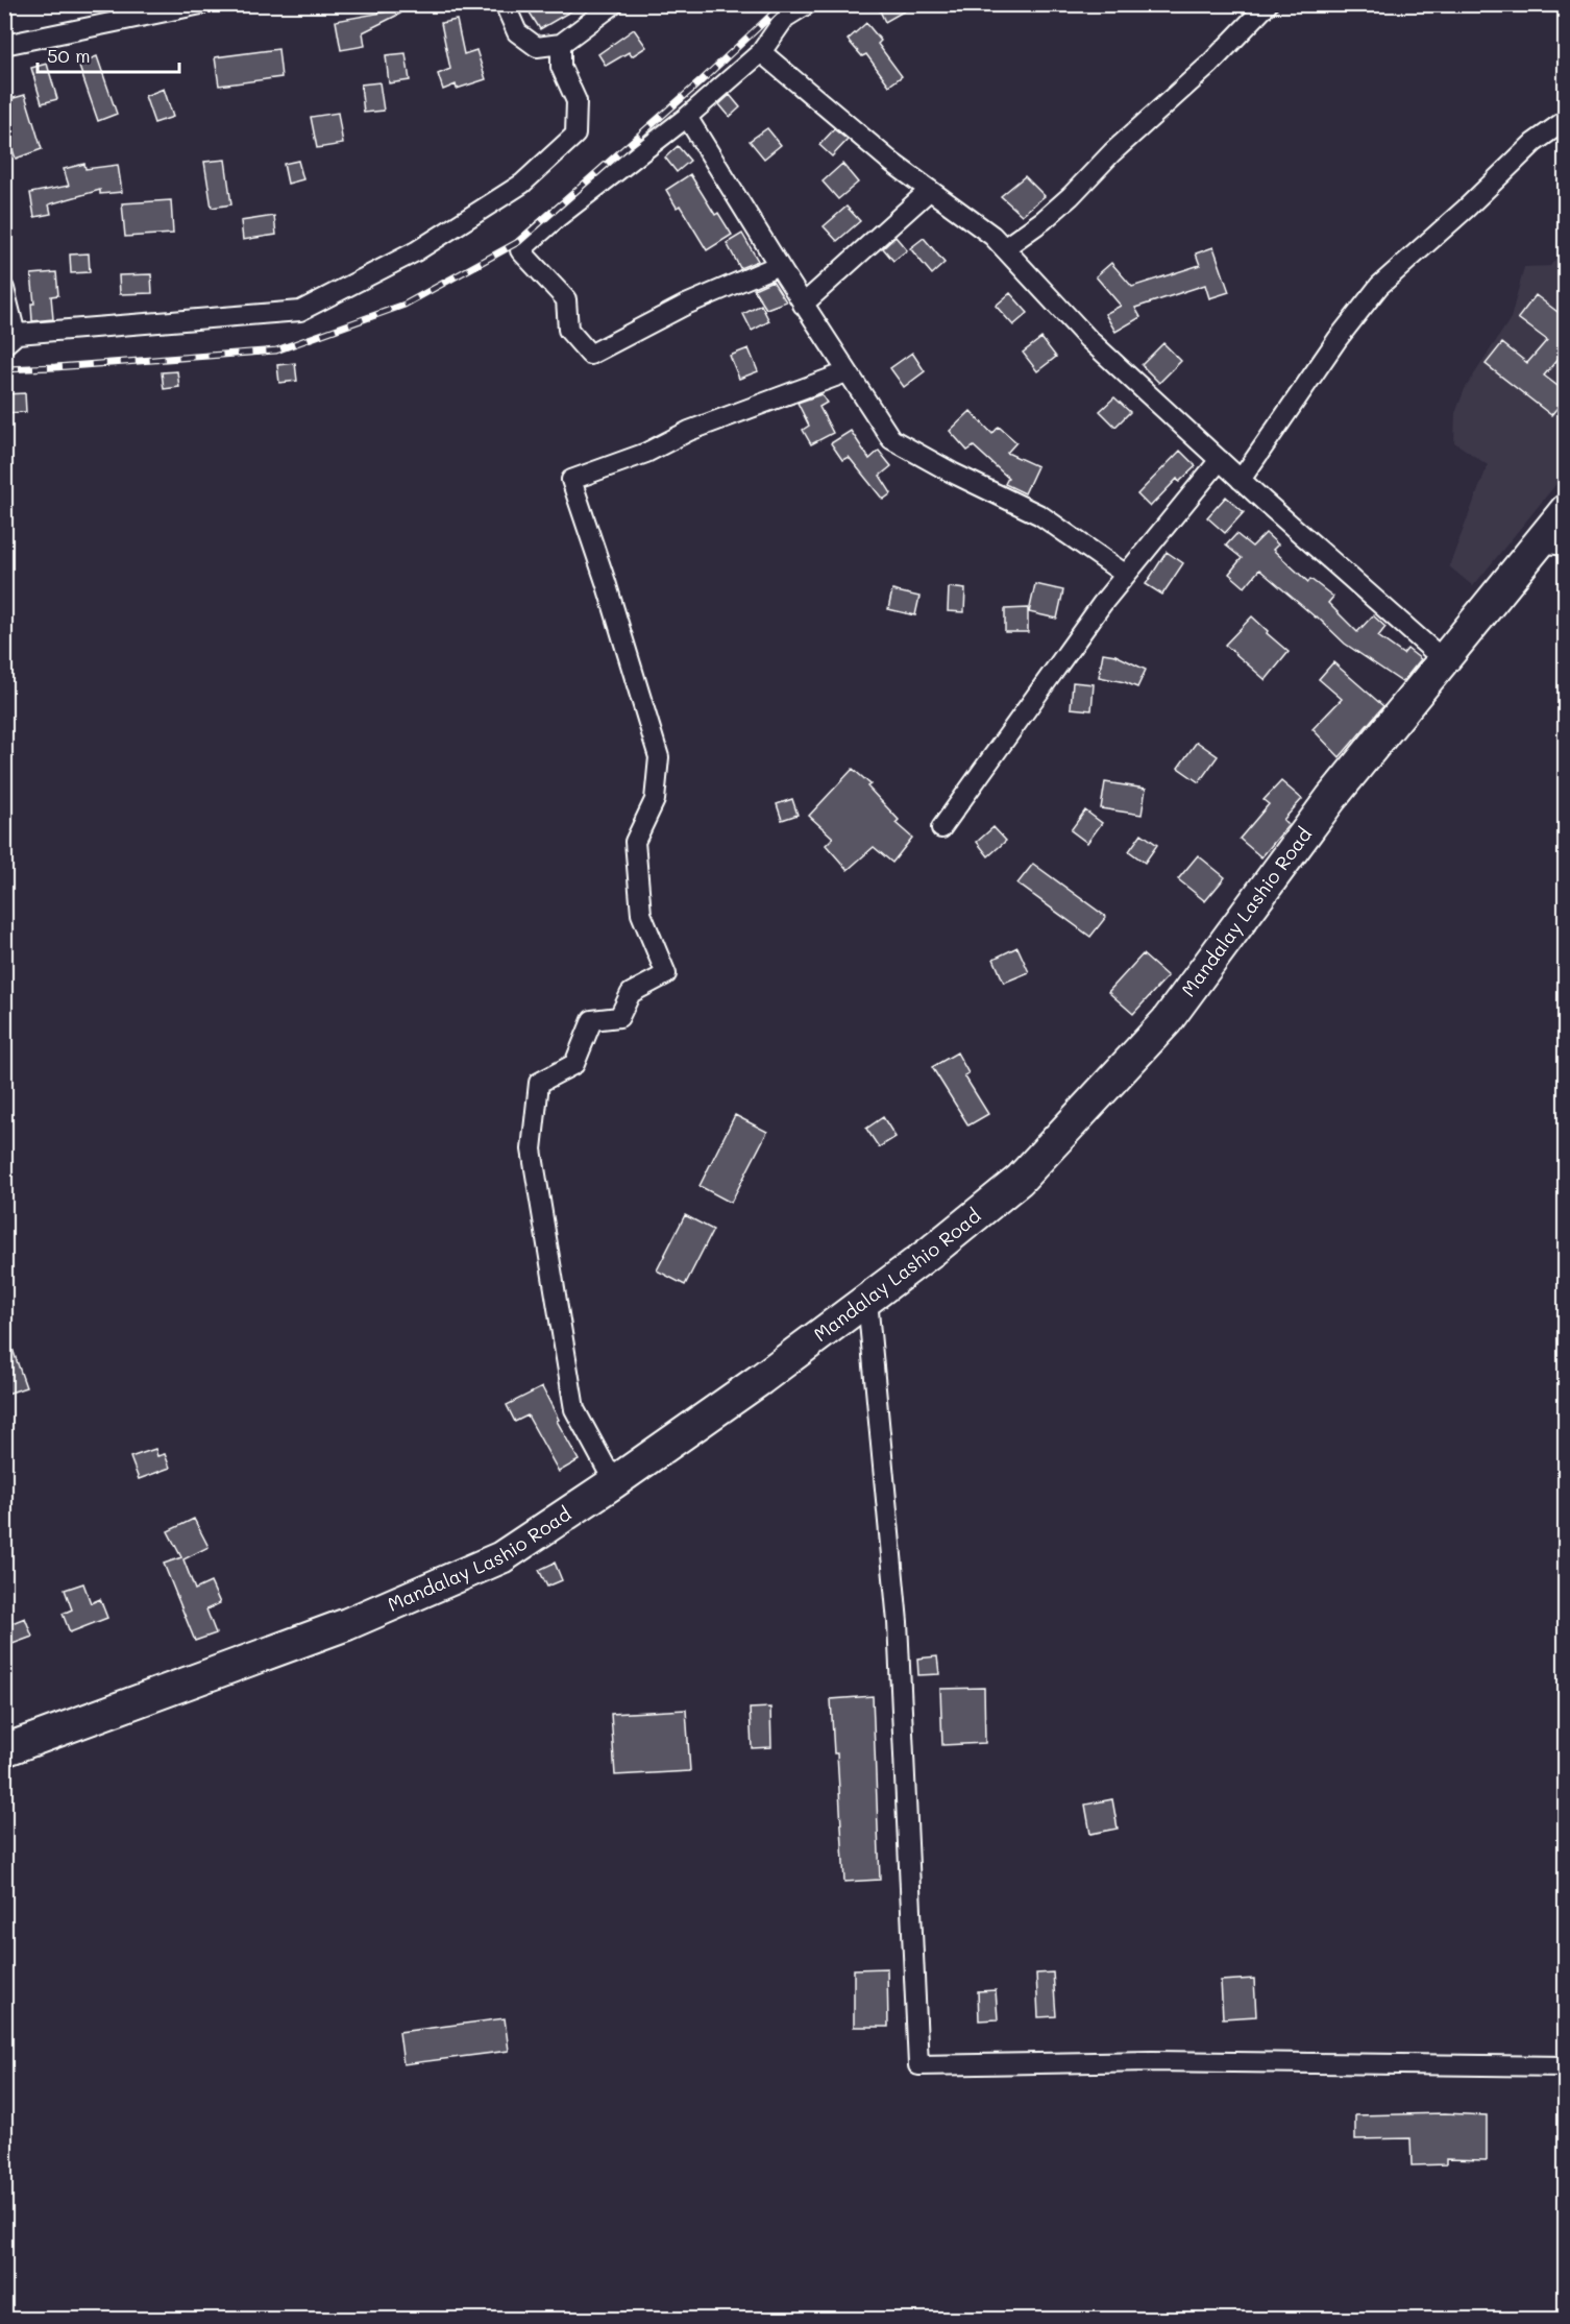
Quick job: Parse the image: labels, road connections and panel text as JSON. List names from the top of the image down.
{
  "streets": {
    "highway": ["Mandalay Lashio Road"]
  },
  "scale_bar": "50 m"
}
